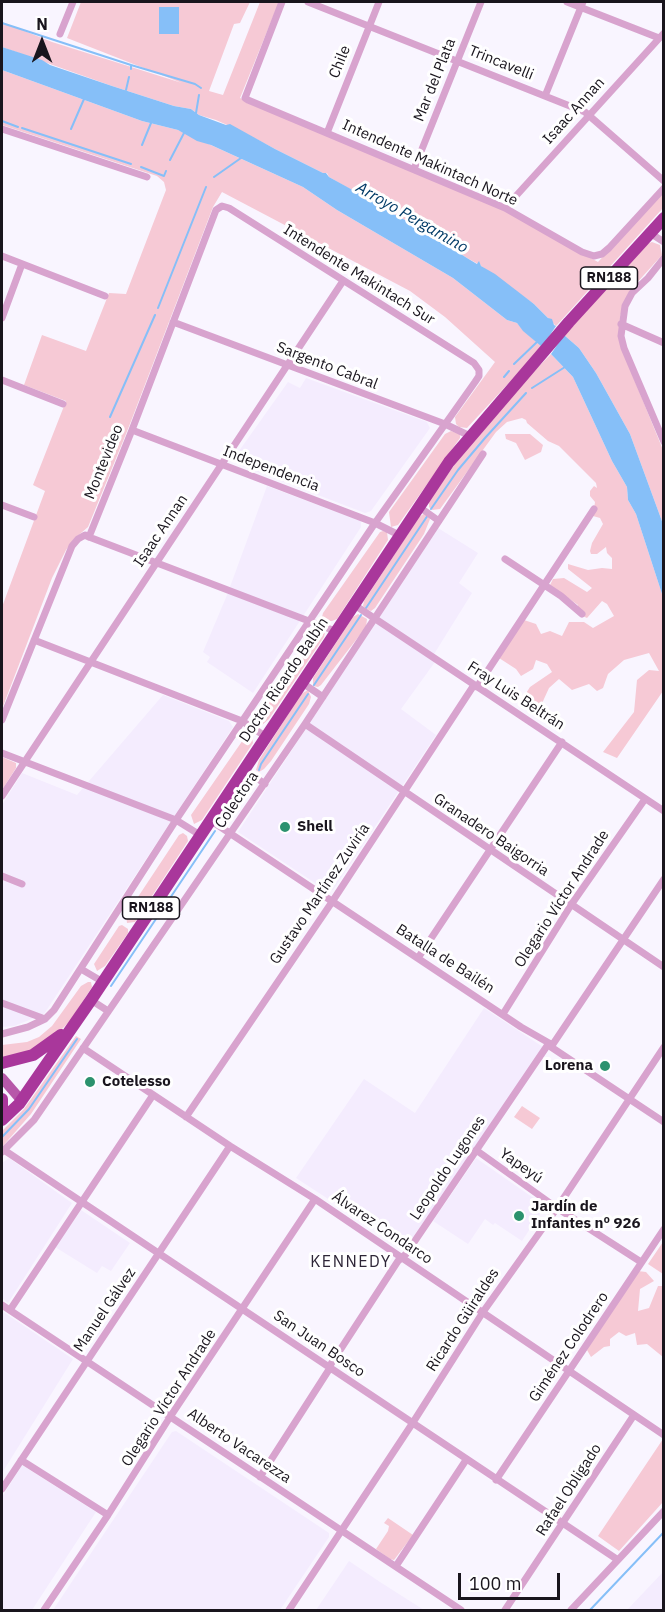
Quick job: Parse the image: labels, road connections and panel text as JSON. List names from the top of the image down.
{
  "streets": {
    "highway": ["RN188", "Doctor Ricardo Balbín"],
    "street": [
      "Chile",
      "Trincavelli",
      "Mar del Plata",
      "Isaac Annan",
      "Intendente Makintach Norte",
      "Intendente Makintach Sur",
      "Sargento Cabral",
      "Montevideo",
      "Independencia",
      "Fray Luis Beltrán",
      "Colectora",
      "Granadero Baigorria",
      "Gustavo Martínez Zuviría",
      "Olegario Víctor Andrade",
      "Batalla de Bailén",
      "Yapeyú",
      "Leopoldo Lugones",
      "Álvarez Condarco",
      "Manuel Gálvez",
      "Ricardo Güiraldes",
      "San Juan Bosco",
      "Giménez Colodrero",
      "Alberto Vacarezza",
      "Rafael Obligado"
    ]
  },
  "crossings": [
    ["Chile", "Trincavelli"],
    ["Chile", "Intendente Makintach Norte"],
    ["Trincavelli", "Mar del Plata"],
    ["Trincavelli", "Isaac Annan"],
    ["Mar del Plata", "Intendente Makintach Norte"],
    ["Isaac Annan", "Intendente Makintach Norte"],
    ["Isaac Annan", "Intendente Makintach Sur"],
    ["Isaac Annan", "Sargento Cabral"],
    ["Isaac Annan", "Independencia"],
    ["Intendente Makintach Sur", "Sargento Cabral"],
    ["Intendente Makintach Sur", "Montevideo"],
    ["RN188", "Doctor Ricardo Balbín"],
    ["Sargento Cabral", "Montevideo"],
    ["Sargento Cabral", "Doctor Ricardo Balbín"],
    ["Montevideo", "Independencia"],
    ["Independencia", "Doctor Ricardo Balbín"],
    ["Doctor Ricardo Balbín", "Fray Luis Beltrán"],
    ["Doctor Ricardo Balbín", "Batalla de Bailén"],
    ["Fray Luis Beltrán", "Colectora"],
    ["Fray Luis Beltrán", "Gustavo Martínez Zuviría"],
    ["Fray Luis Beltrán", "Olegario Víctor Andrade"],
    ["Colectora", "Granadero Baigorria"],
    ["Colectora", "Batalla de Bailén"],
    ["Colectora", "Álvarez Condarco"],
    ["Colectora", "San Juan Bosco"],
    ["Granadero Baigorria", "Gustavo Martínez Zuviría"],
    ["Granadero Baigorria", "Olegario Víctor Andrade"],
    ["Granadero Baigorria", "Leopoldo Lugones"],
    ["Gustavo Martínez Zuviría", "Batalla de Bailén"],
    ["Gustavo Martínez Zuviría", "Álvarez Condarco"],
    ["Olegario Víctor Andrade", "Batalla de Bailén"],
    ["Olegario Víctor Andrade", "Álvarez Condarco"],
    ["Olegario Víctor Andrade", "San Juan Bosco"],
    ["Olegario Víctor Andrade", "Alberto Vacarezza"],
    ["Batalla de Bailén", "Leopoldo Lugones"],
    ["Batalla de Bailén", "Ricardo Güiraldes"],
    ["Yapeyú", "Leopoldo Lugones"],
    ["Yapeyú", "Ricardo Güiraldes"],
    ["Yapeyú", "Giménez Colodrero"],
    ["Leopoldo Lugones", "Álvarez Condarco"],
    ["Leopoldo Lugones", "San Juan Bosco"],
    ["Leopoldo Lugones", "Alberto Vacarezza"],
    ["Álvarez Condarco", "Manuel Gálvez"],
    ["Álvarez Condarco", "Ricardo Güiraldes"],
    ["Álvarez Condarco", "Giménez Colodrero"],
    ["Álvarez Condarco", "Rafael Obligado"],
    ["Manuel Gálvez", "San Juan Bosco"],
    ["Manuel Gálvez", "Alberto Vacarezza"],
    ["Ricardo Güiraldes", "San Juan Bosco"],
    ["Ricardo Güiraldes", "Alberto Vacarezza"],
    ["San Juan Bosco", "Giménez Colodrero"],
    ["San Juan Bosco", "Rafael Obligado"]
  ],
  "districts": ["KENNEDY"],
  "water": ["Arroyo Pergamino"],
  "places": [
    "Shell",
    "Lorena",
    "Cotelesso",
    "Jardín de Infantes nº 926"
  ],
  "scale_bar": "100 m",
  "north": "top"
}
